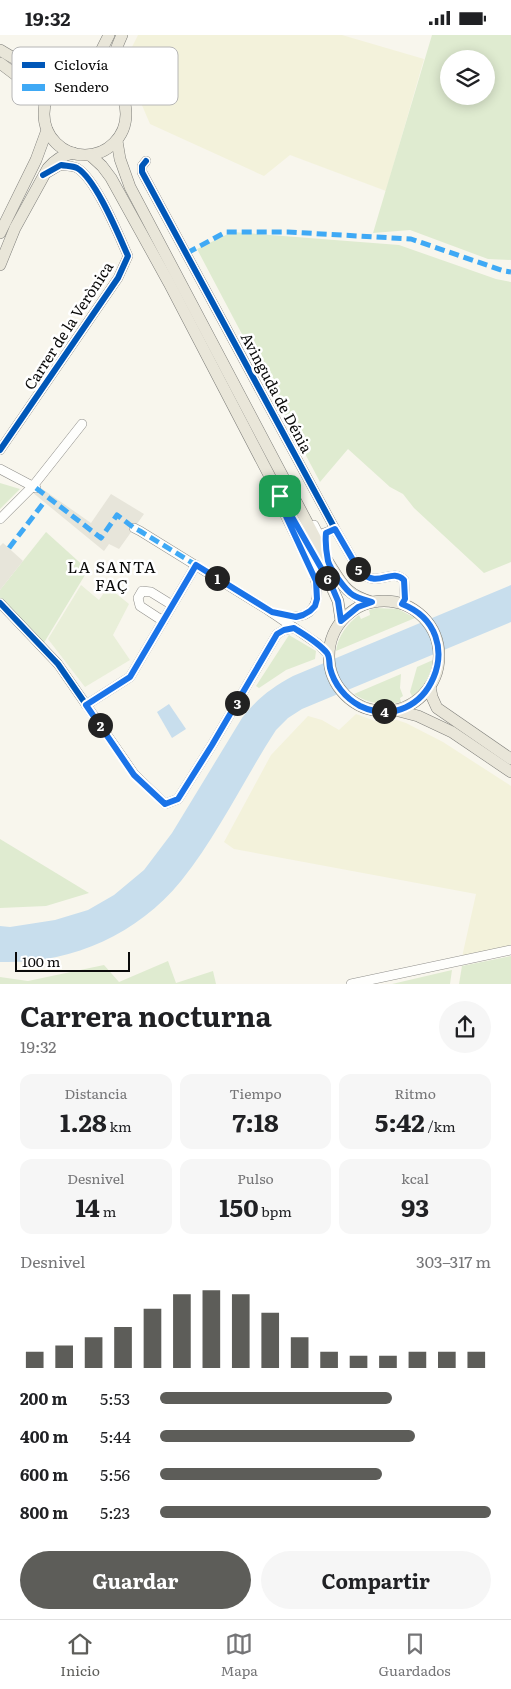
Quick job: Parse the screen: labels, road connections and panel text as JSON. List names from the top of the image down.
{
  "streets": {
    "street": ["Carrer de la Verònica", "Avinguda de Dénia"]
  },
  "districts": ["LA SANTA FAÇ"],
  "legend": ["Ciclovía", "Sendero"],
  "scale_bar": "100 m",
  "page": {
    "status": "19:32",
    "pins": [
      "5",
      "1",
      "6",
      "3",
      "4",
      "2"
    ],
    "scale": "100 m",
    "heading": ["Carrera nocturna", "19:32"],
    "stats": [
      ["Distancia", "1.28 km"],
      ["Tiempo", "7:18"],
      ["Ritmo", "5:42 /km"],
      ["Desnivel", "14 m"],
      ["Pulso", "150 bpm"],
      ["kcal", "93"]
    ],
    "chart": ["Desnivel", "303–317 m"],
    "list": [
      {
        "name": "200 m",
        "note": "5:53"
      },
      {
        "name": "400 m",
        "note": "5:44"
      },
      {
        "name": "600 m",
        "note": "5:56"
      },
      {
        "name": "800 m",
        "note": "5:23"
      }
    ],
    "buttons": ["Guardar", "Compartir"],
    "tabs": ["Inicio", "Mapa", "Guardados"]
  }
}
